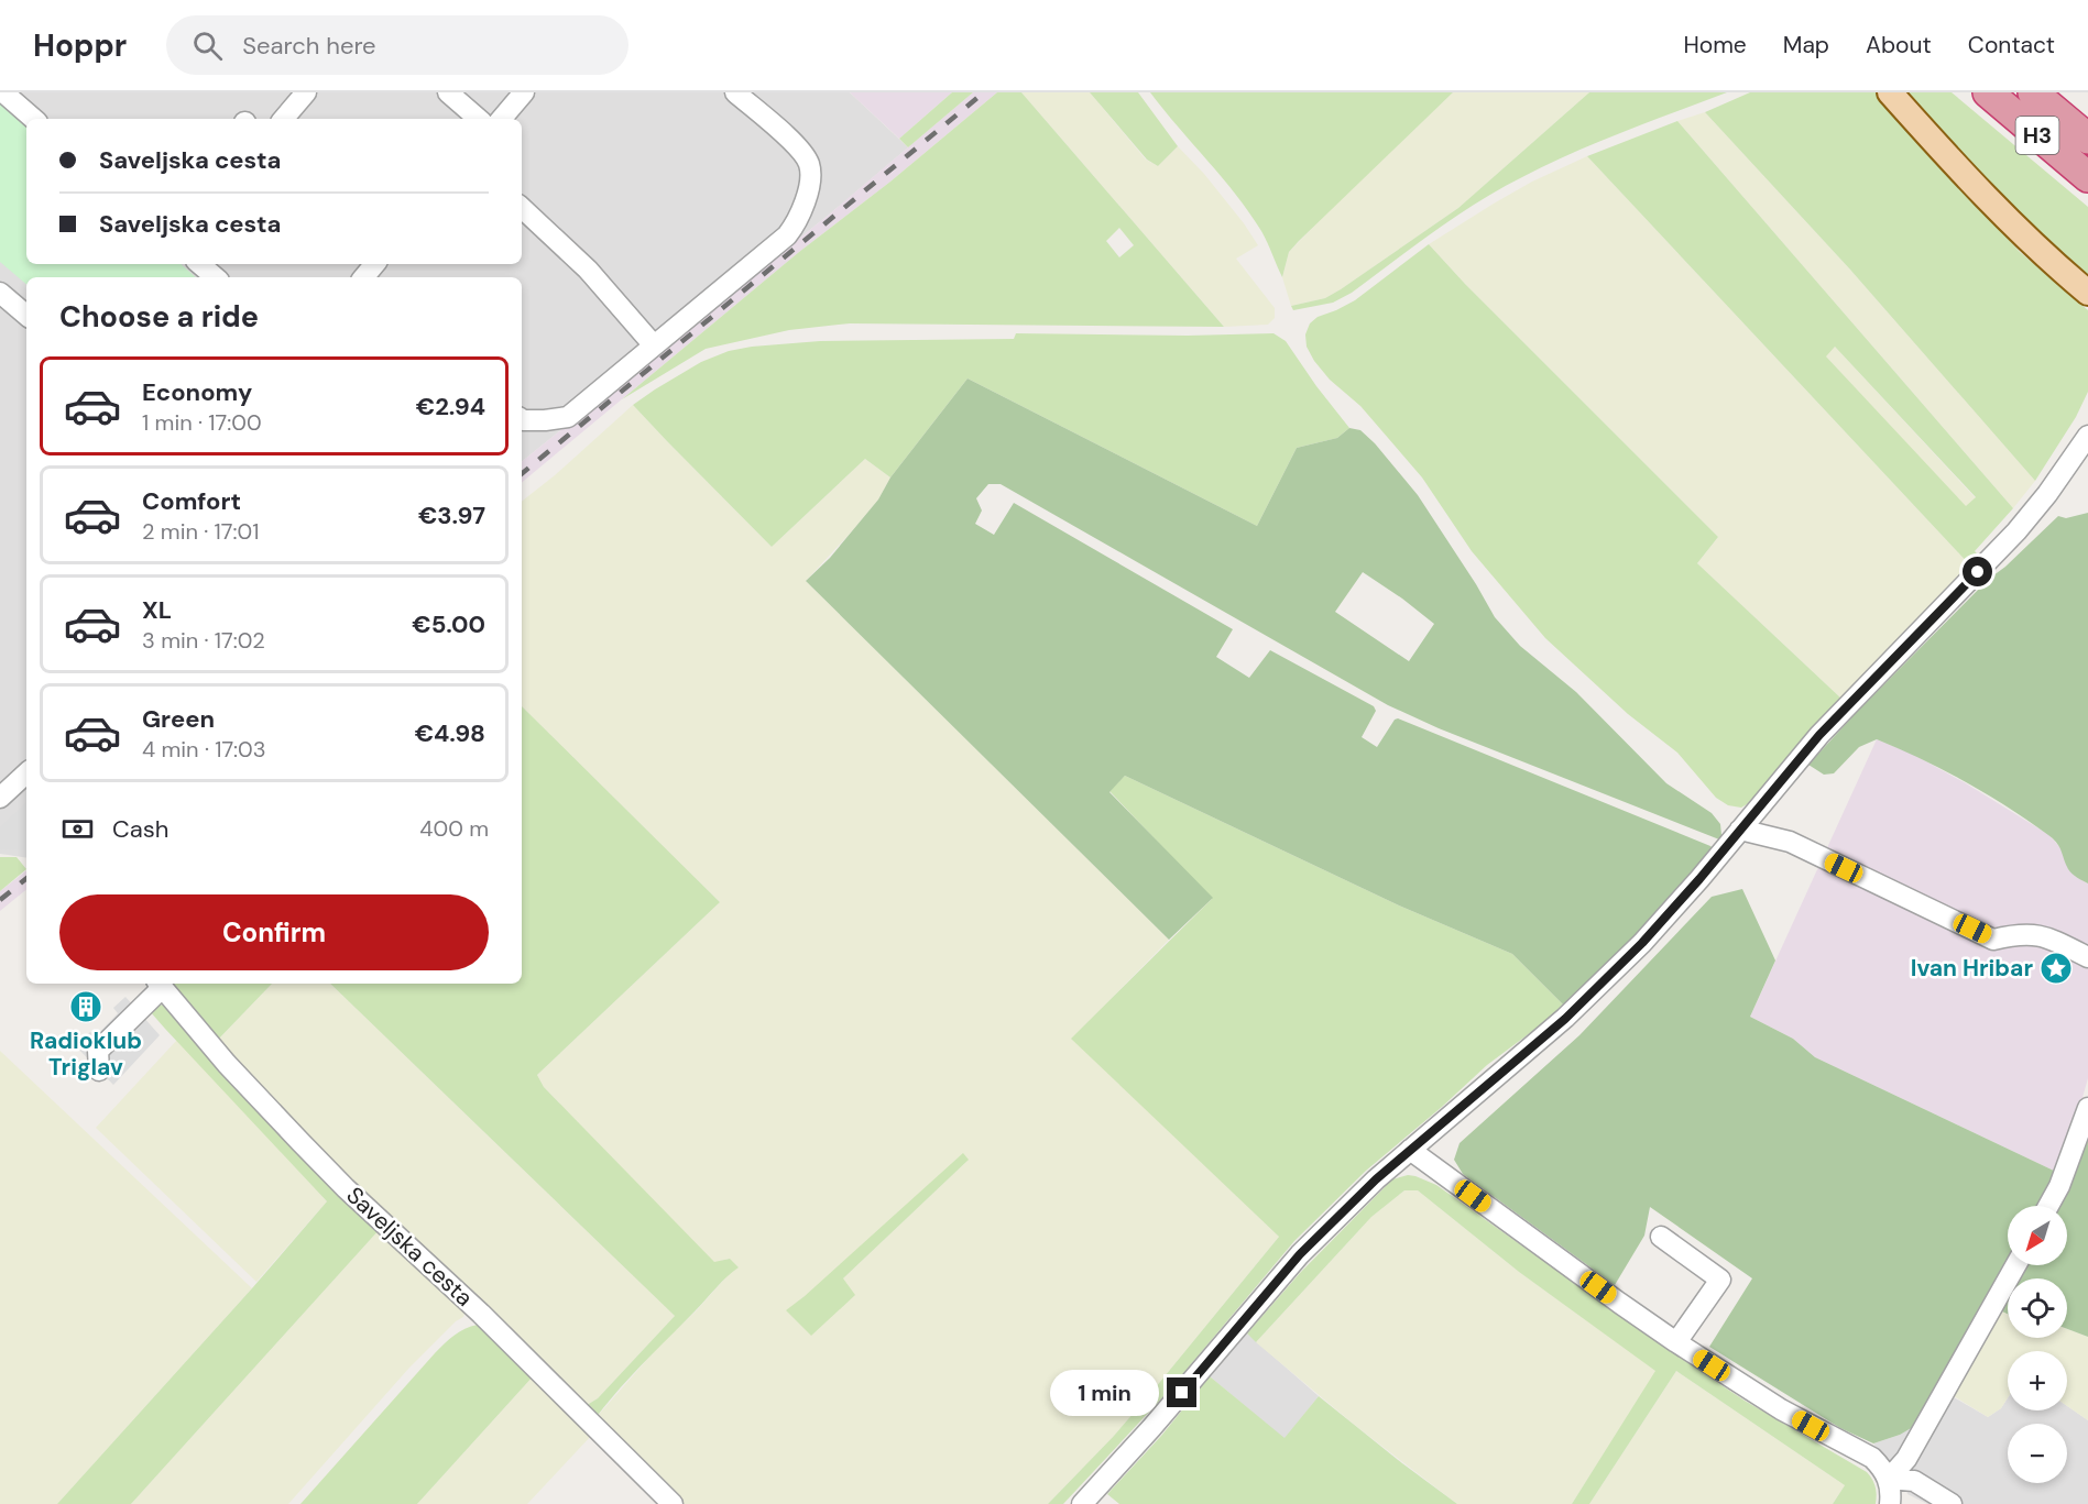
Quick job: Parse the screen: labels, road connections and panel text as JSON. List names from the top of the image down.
{
  "streets": {
    "highway": ["H3"],
    "street": ["Saveljska cesta"]
  },
  "places": {
    "place": ["Ivan Hribar"],
    "building": ["Radioklub Triglav"]
  },
  "north": "bottom left",
  "page": {
    "header": "Hoppr",
    "search": "Search here",
    "nav": [
      "Home",
      "Map",
      "About",
      "Contact"
    ],
    "banner": ["Saveljska cesta", "Saveljska cesta"],
    "heading": "Choose a ride",
    "list": [
      {
        "name": "Economy",
        "note": "1 min · 17:00",
        "value": "€2.94"
      },
      {
        "name": "Comfort",
        "note": "2 min · 17:01",
        "value": "€3.97"
      },
      {
        "name": "XL",
        "note": "3 min · 17:02",
        "value": "€5.00"
      },
      {
        "name": "Green",
        "note": "4 min · 17:03",
        "value": "€4.98"
      }
    ],
    "pay": ["Cash", "400 m"],
    "buttons": "Confirm",
    "map_buttons": ["+", "−"],
    "bubble": "1 min"
  }
}
